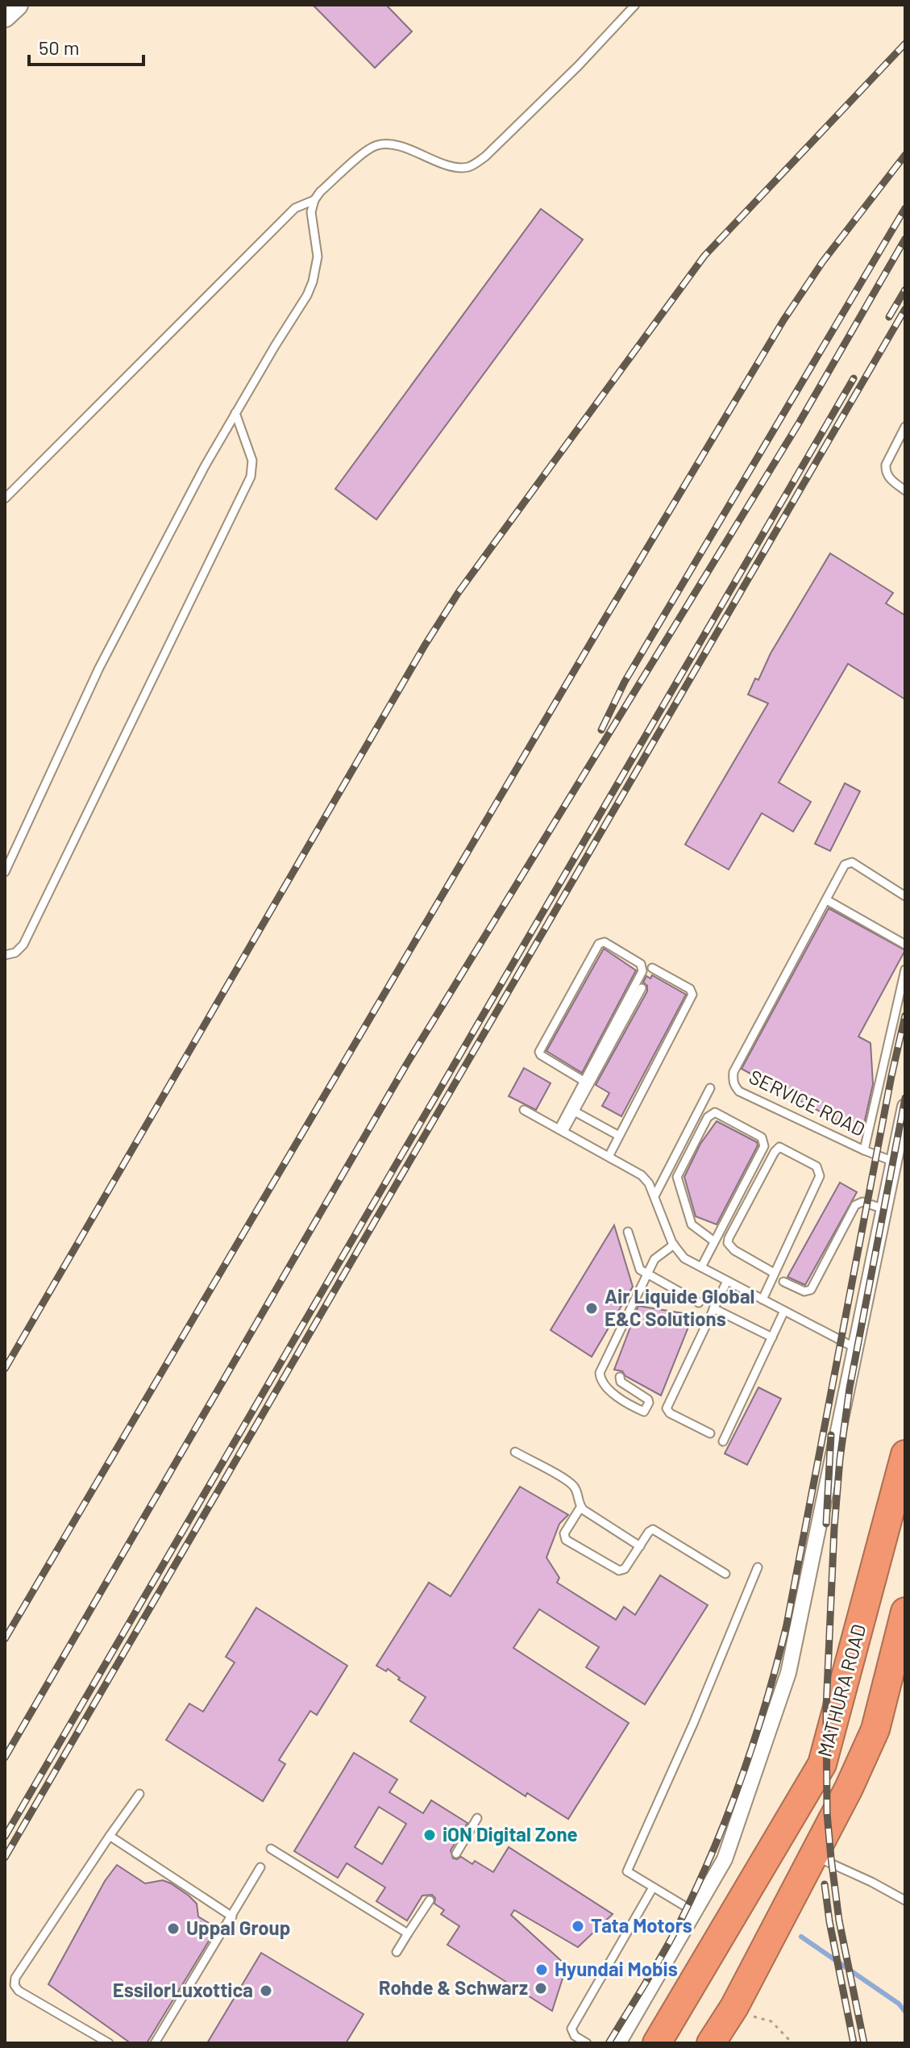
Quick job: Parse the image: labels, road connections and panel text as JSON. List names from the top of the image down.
{
  "streets": {
    "highway": ["MATHURA ROAD"],
    "lane": ["SERVICE ROAD"]
  },
  "places": [
    "Air Liquide Global E&C Solutions",
    "iON Digital Zone",
    "Tata Motors",
    "Uppal Group",
    "Hyundai Mobis",
    "Rohde & Schwarz",
    "EssilorLuxottica"
  ],
  "scale_bar": "50 m"
}
